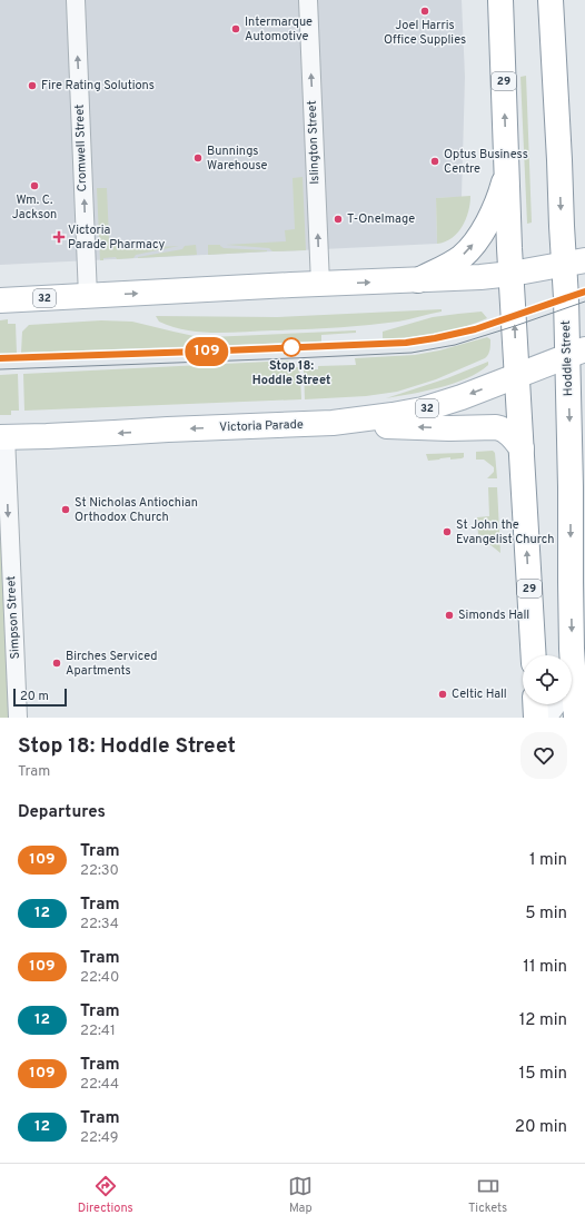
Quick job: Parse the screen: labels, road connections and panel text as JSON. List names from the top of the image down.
{
  "streets": {
    "main road": [
      "29",
      "32",
      "Hoddle Street",
      "Victoria Parade"
    ],
    "street": ["Islington Street", "Cromwell Street", "Simpson Street"]
  },
  "crossings": [
    ["29", "32"],
    ["29", "Victoria Parade"],
    ["Islington Street", "32"],
    ["Cromwell Street", "32"],
    ["32", "Hoddle Street"],
    ["32", "Victoria Parade"],
    ["Victoria Parade", "Simpson Street"]
  ],
  "one_way": ["Islington Street", "Cromwell Street", "Simpson Street"],
  "places": {
    "other": [
      "Joel Harris Office Supplies",
      "Intermarque Automotive",
      "Fire Rating Solutions",
      "Bunnings Warehouse",
      "Optus Business Centre",
      "Wm. C. Jackson",
      "T-OneImage",
      "Stop 18: Hoddle Street",
      "St Nicholas Antiochian Orthodox Church",
      "St John the Evangelist Church",
      "Simonds Hall",
      "Birches Serviced Apartments",
      "Celtic Hall"
    ],
    "health": ["Victoria Parade Pharmacy"]
  },
  "lines": ["tram line 109"],
  "scale_bar": "20 m",
  "page": {
    "on_map": "109",
    "scale": "20 m",
    "heading": [
      ["Stop 18: Hoddle Street", "Tram"],
      "Departures"
    ],
    "list": [
      {
        "mark": "109",
        "name": "Tram",
        "note": "22:30",
        "value": "1 min"
      },
      {
        "mark": "12",
        "name": "Tram",
        "note": "22:34",
        "value": "5 min"
      },
      {
        "mark": "109",
        "name": "Tram",
        "note": "22:40",
        "value": "11 min"
      },
      {
        "mark": "12",
        "name": "Tram",
        "note": "22:41",
        "value": "12 min"
      },
      {
        "mark": "109",
        "name": "Tram",
        "note": "22:44",
        "value": "15 min"
      },
      {
        "mark": "12",
        "name": "Tram",
        "note": "22:49",
        "value": "20 min"
      }
    ],
    "tabs": ["Directions", "Map", "Tickets"]
  }
}
